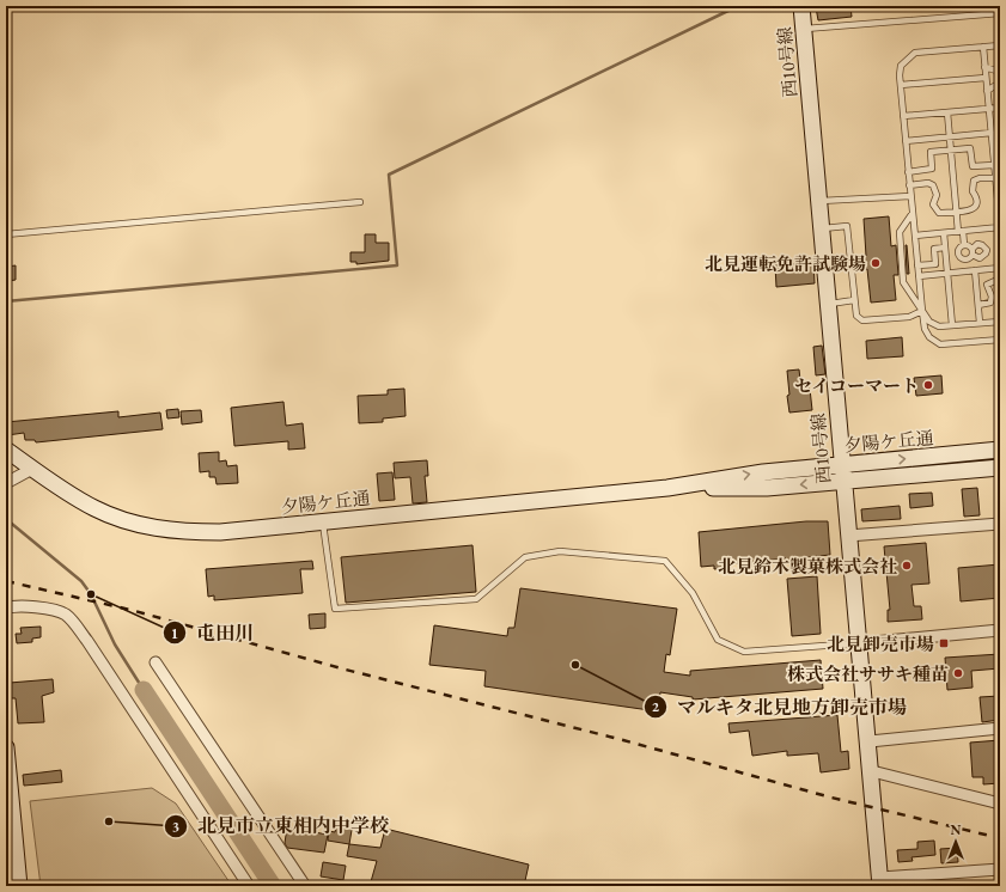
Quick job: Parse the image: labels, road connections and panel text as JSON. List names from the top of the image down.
{
  "streets": {
    "street": ["西10号線", "夕陽ケ丘通"]
  },
  "crossings": [
    ["西10号線", "夕陽ケ丘通"]
  ],
  "places": {
    "other": [
      "北見運転免許試験場",
      "セイコーマート",
      "北見鈴木製菓株式会社",
      "屯田川",
      "マルキタ北見地方卸売市場",
      "株式会社ササキ種苗",
      "北見市立東相内中学校"
    ],
    "transit": ["北見卸売市場"]
  },
  "north": "top"
}
